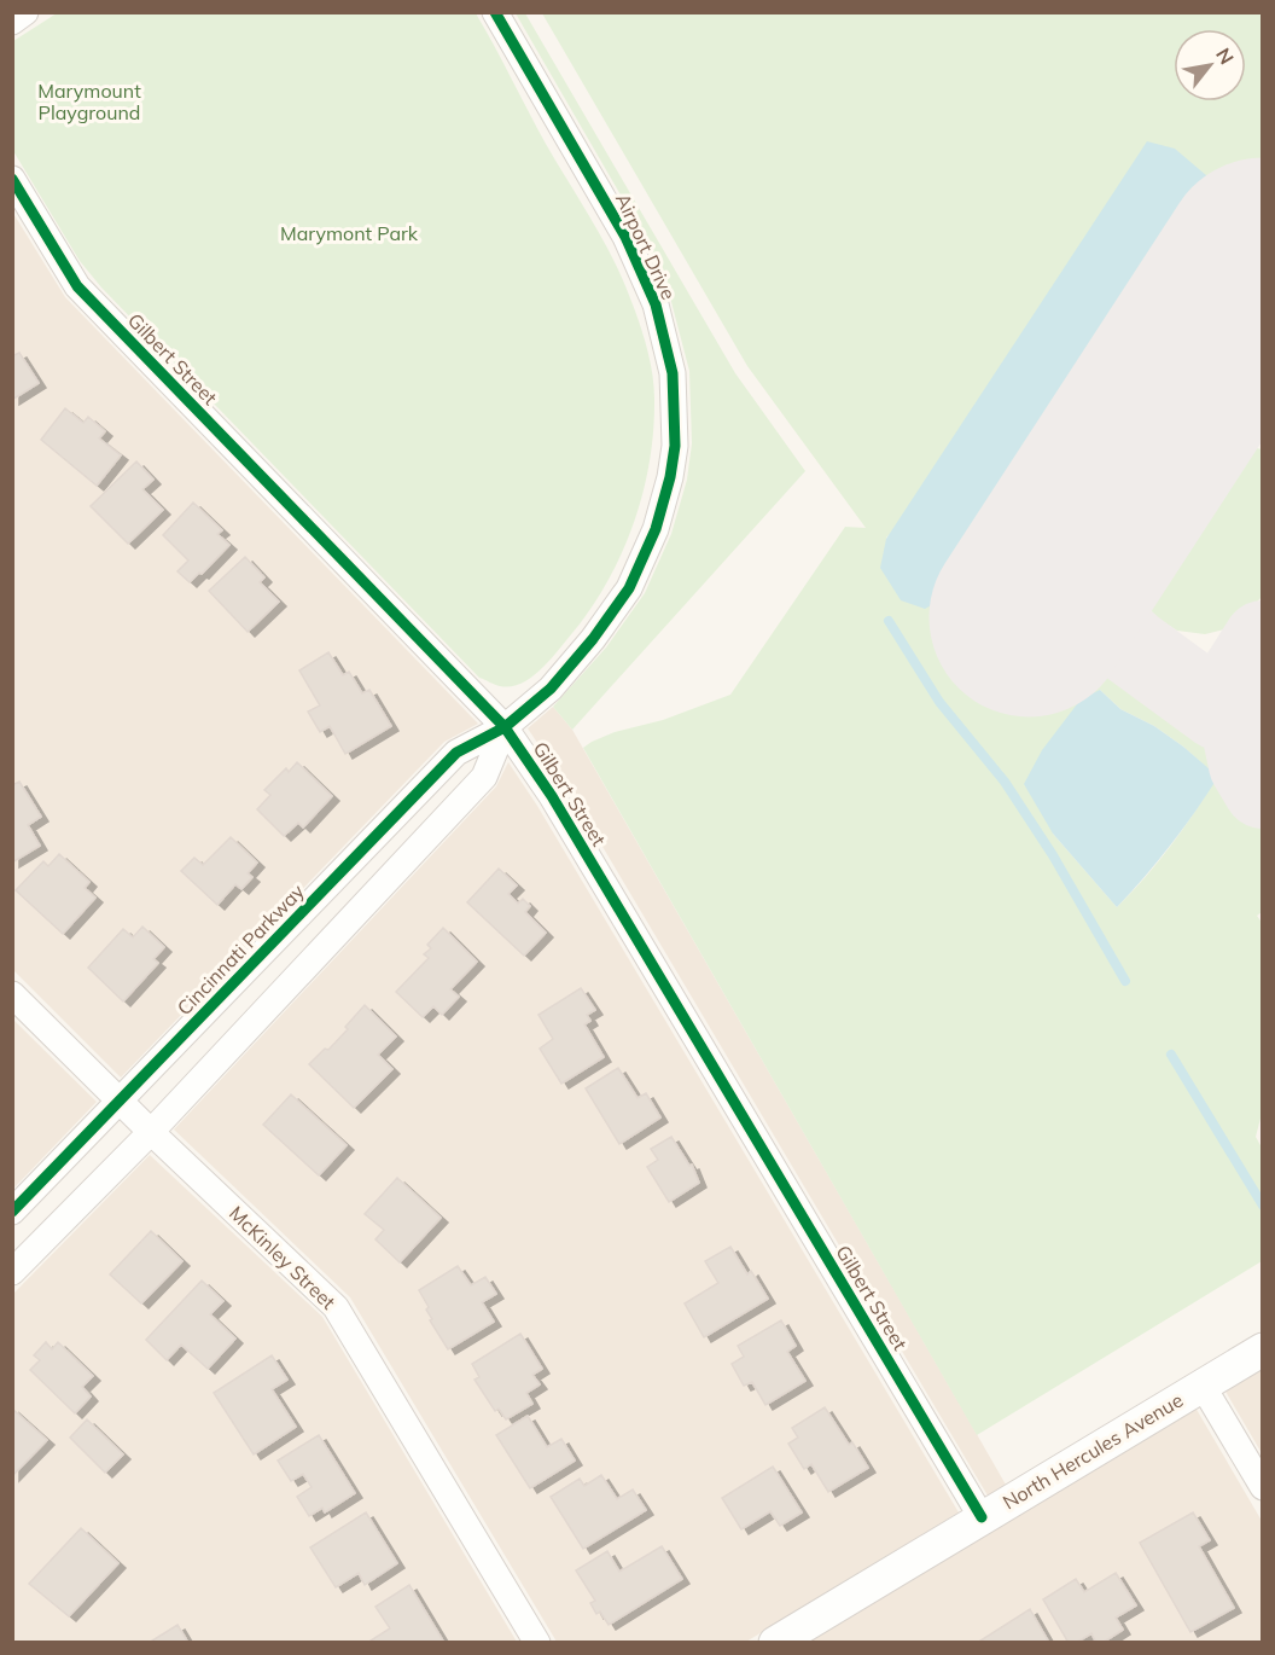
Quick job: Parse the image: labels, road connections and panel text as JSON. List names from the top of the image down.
{
  "streets": {
    "street": [
      "Airport Drive",
      "Gilbert Street",
      "Cincinnati Parkway",
      "McKinley Street",
      "North Hercules Avenue"
    ]
  },
  "crossings": [
    ["Airport Drive", "Gilbert Street"],
    ["Airport Drive", "Cincinnati Parkway"],
    ["Gilbert Street", "Cincinnati Parkway"],
    ["Gilbert Street", "North Hercules Avenue"],
    ["Cincinnati Parkway", "McKinley Street"]
  ],
  "parks": ["Marymount Playground", "Marymont Park"],
  "north": "top right"
}
